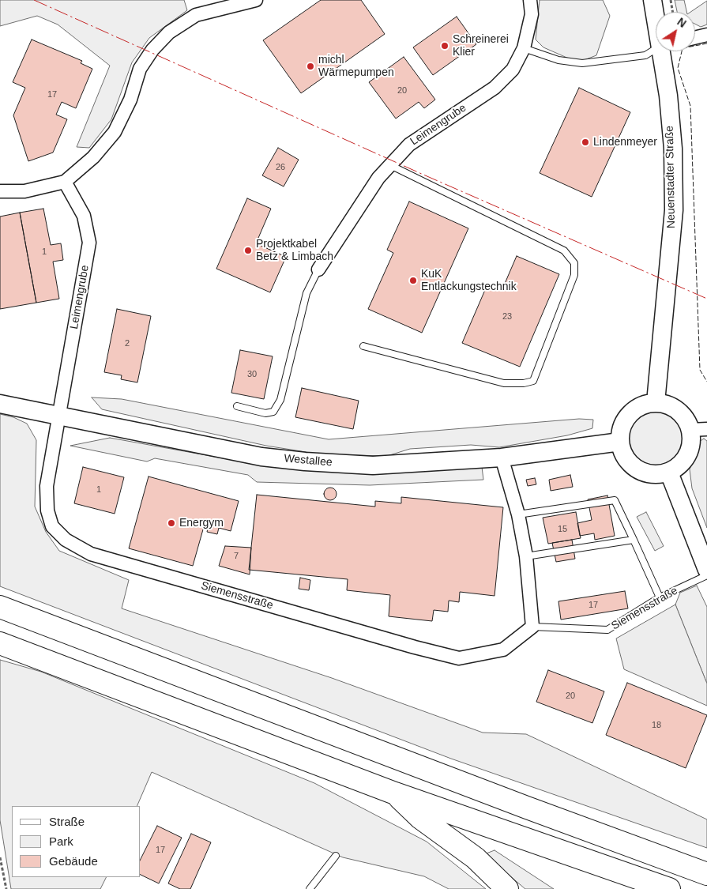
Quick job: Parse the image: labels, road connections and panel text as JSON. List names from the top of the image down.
{
  "streets": {
    "main road": ["Neuenstadter Straße", "Westallee"],
    "street": ["Leimengrube", "Siemensstraße"]
  },
  "crossings": [
    ["Leimengrube", "Westallee"],
    ["Leimengrube", "Siemensstraße"],
    ["Neuenstadter Straße", "Westallee"],
    ["Westallee", "Siemensstraße"]
  ],
  "places": [
    "Schreinerei Klier",
    "michl Wärmepumpen",
    "Lindenmeyer",
    "Projektkabel Betz & Limbach",
    "KuK Entlackungstechnik",
    "Energym"
  ],
  "house_numbers": [
    "20",
    "17",
    "26",
    "1",
    "23",
    "2",
    "30",
    "1",
    "15",
    "7",
    "17",
    "20",
    "18",
    "17"
  ],
  "legend": ["Straße", "Park", "Gebäude"],
  "north": "top right"
}
